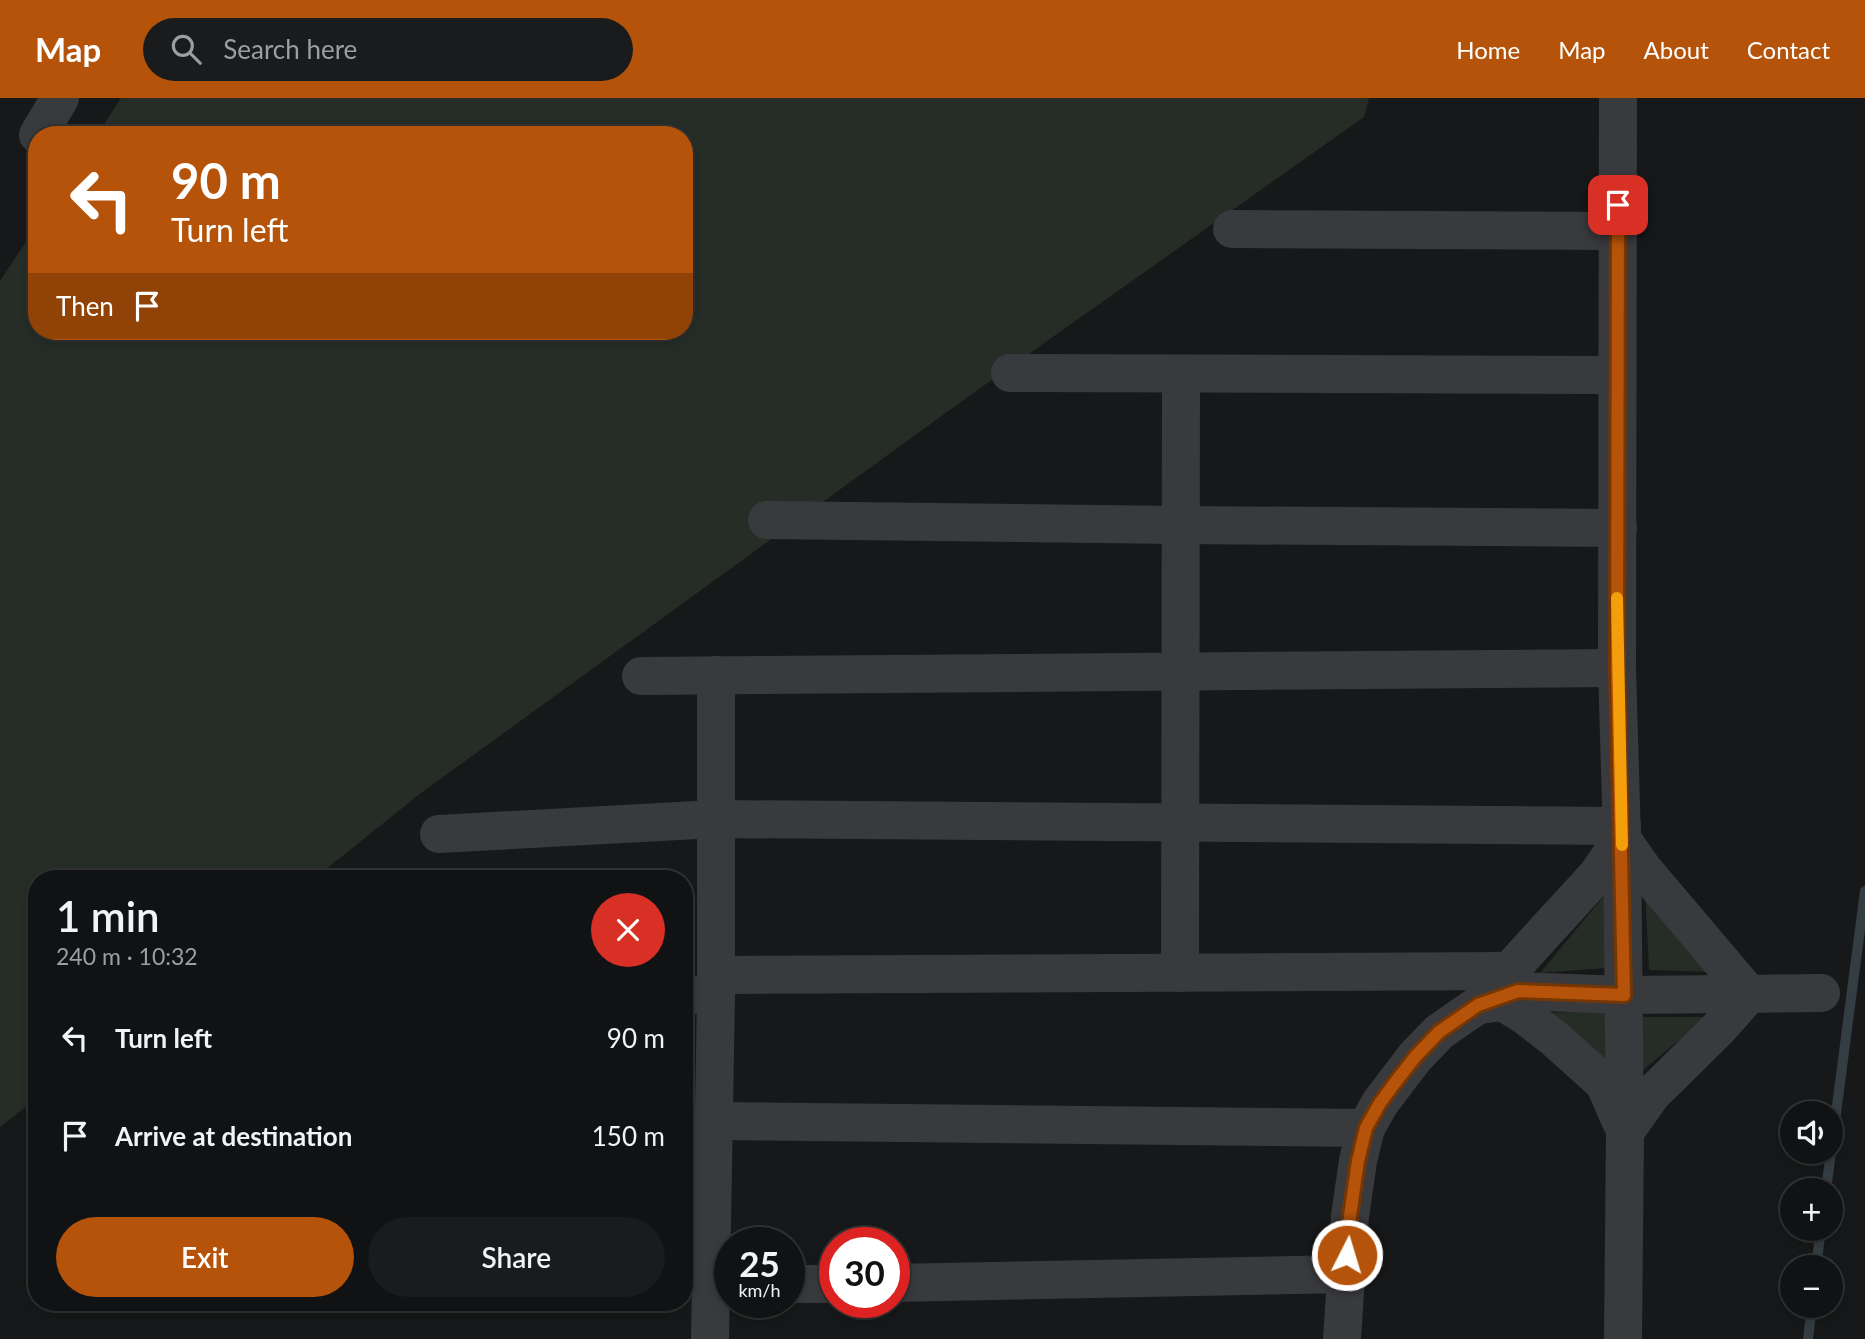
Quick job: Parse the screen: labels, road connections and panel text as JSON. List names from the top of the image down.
{
  "page": {
    "header": "Map",
    "search": "Search here",
    "nav": [
      "Home",
      "Map",
      "About",
      "Contact"
    ],
    "turn": ["90 m", "Turn left"],
    "then": "Then",
    "heading": ["1 min", "240 m · 10:32"],
    "list": [
      {
        "name": "Turn left",
        "value": "90 m"
      },
      {
        "name": "Arrive at destination",
        "value": "150 m"
      }
    ],
    "map_buttons": ["+", "−"],
    "buttons": ["Exit", "Share"],
    "speed": "25 km/h",
    "limit": "30"
  }
}
